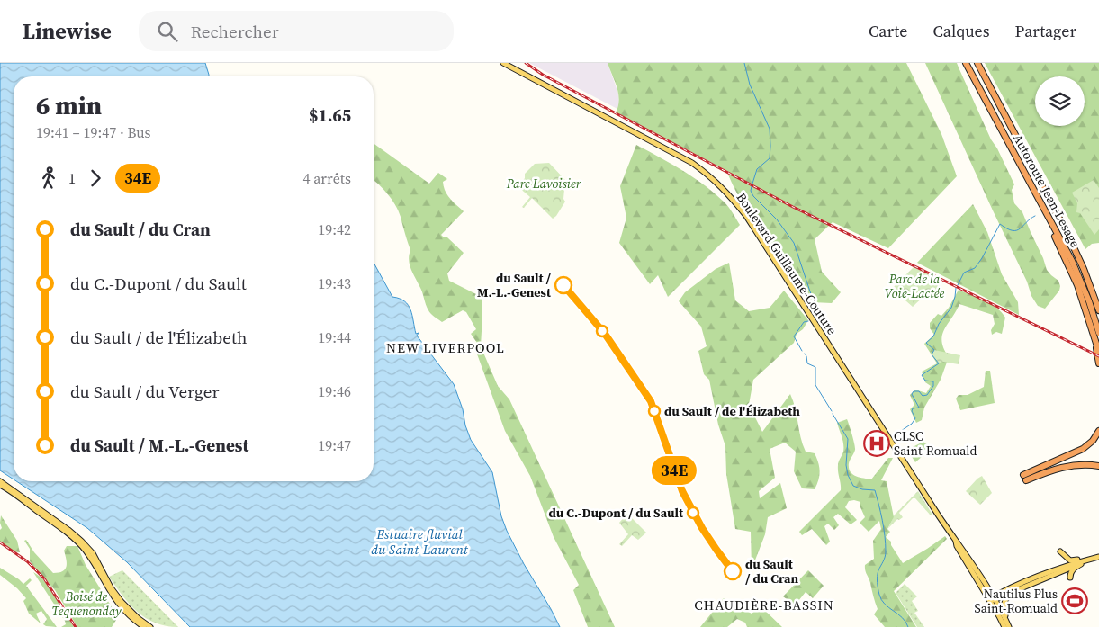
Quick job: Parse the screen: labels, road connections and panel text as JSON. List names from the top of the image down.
{
  "streets": {
    "highway": ["Autoroute Jean-Lesage"],
    "main road": ["Boulevard Guillaume-Couture"]
  },
  "districts": ["NEW LIVERPOOL", "CHAUDIÈRE-BASSIN"],
  "water": ["Estuaire fluvial du Saint-Laurent"],
  "parks": ["Parc Lavoisier", "Parc de la Voie-Lactée", "Boisé de Tequenonday"],
  "places": {
    "other": [
      "du Sault / M.-L.-Genest",
      "du Sault / de l'Élizabeth",
      "du C.-Dupont / du Sault",
      "du Sault / du Cran"
    ],
    "hospital": ["CLSC Saint-Romuald"],
    "sports": ["Nautilus Plus Saint-Romuald"]
  },
  "lines": ["bus line 34E"],
  "page": {
    "header": "Linewise",
    "search": "Rechercher",
    "nav": ["Carte", "Calques", "Partager"],
    "on_map": "34E",
    "heading": ["6 min", "19:41 – 19:47 · Bus", "$1.65"],
    "legs": ["1", "34E", "4 arrêts"],
    "list": [
      {
        "name": "du Sault / du Cran",
        "value": "19:42"
      },
      {
        "name": "du C.-Dupont / du Sault",
        "value": "19:43"
      },
      {
        "name": "du Sault / de l'Élizabeth",
        "value": "19:44"
      },
      {
        "name": "du Sault / du Verger",
        "value": "19:46"
      },
      {
        "name": "du Sault / M.-L.-Genest",
        "value": "19:47"
      }
    ]
  }
}
